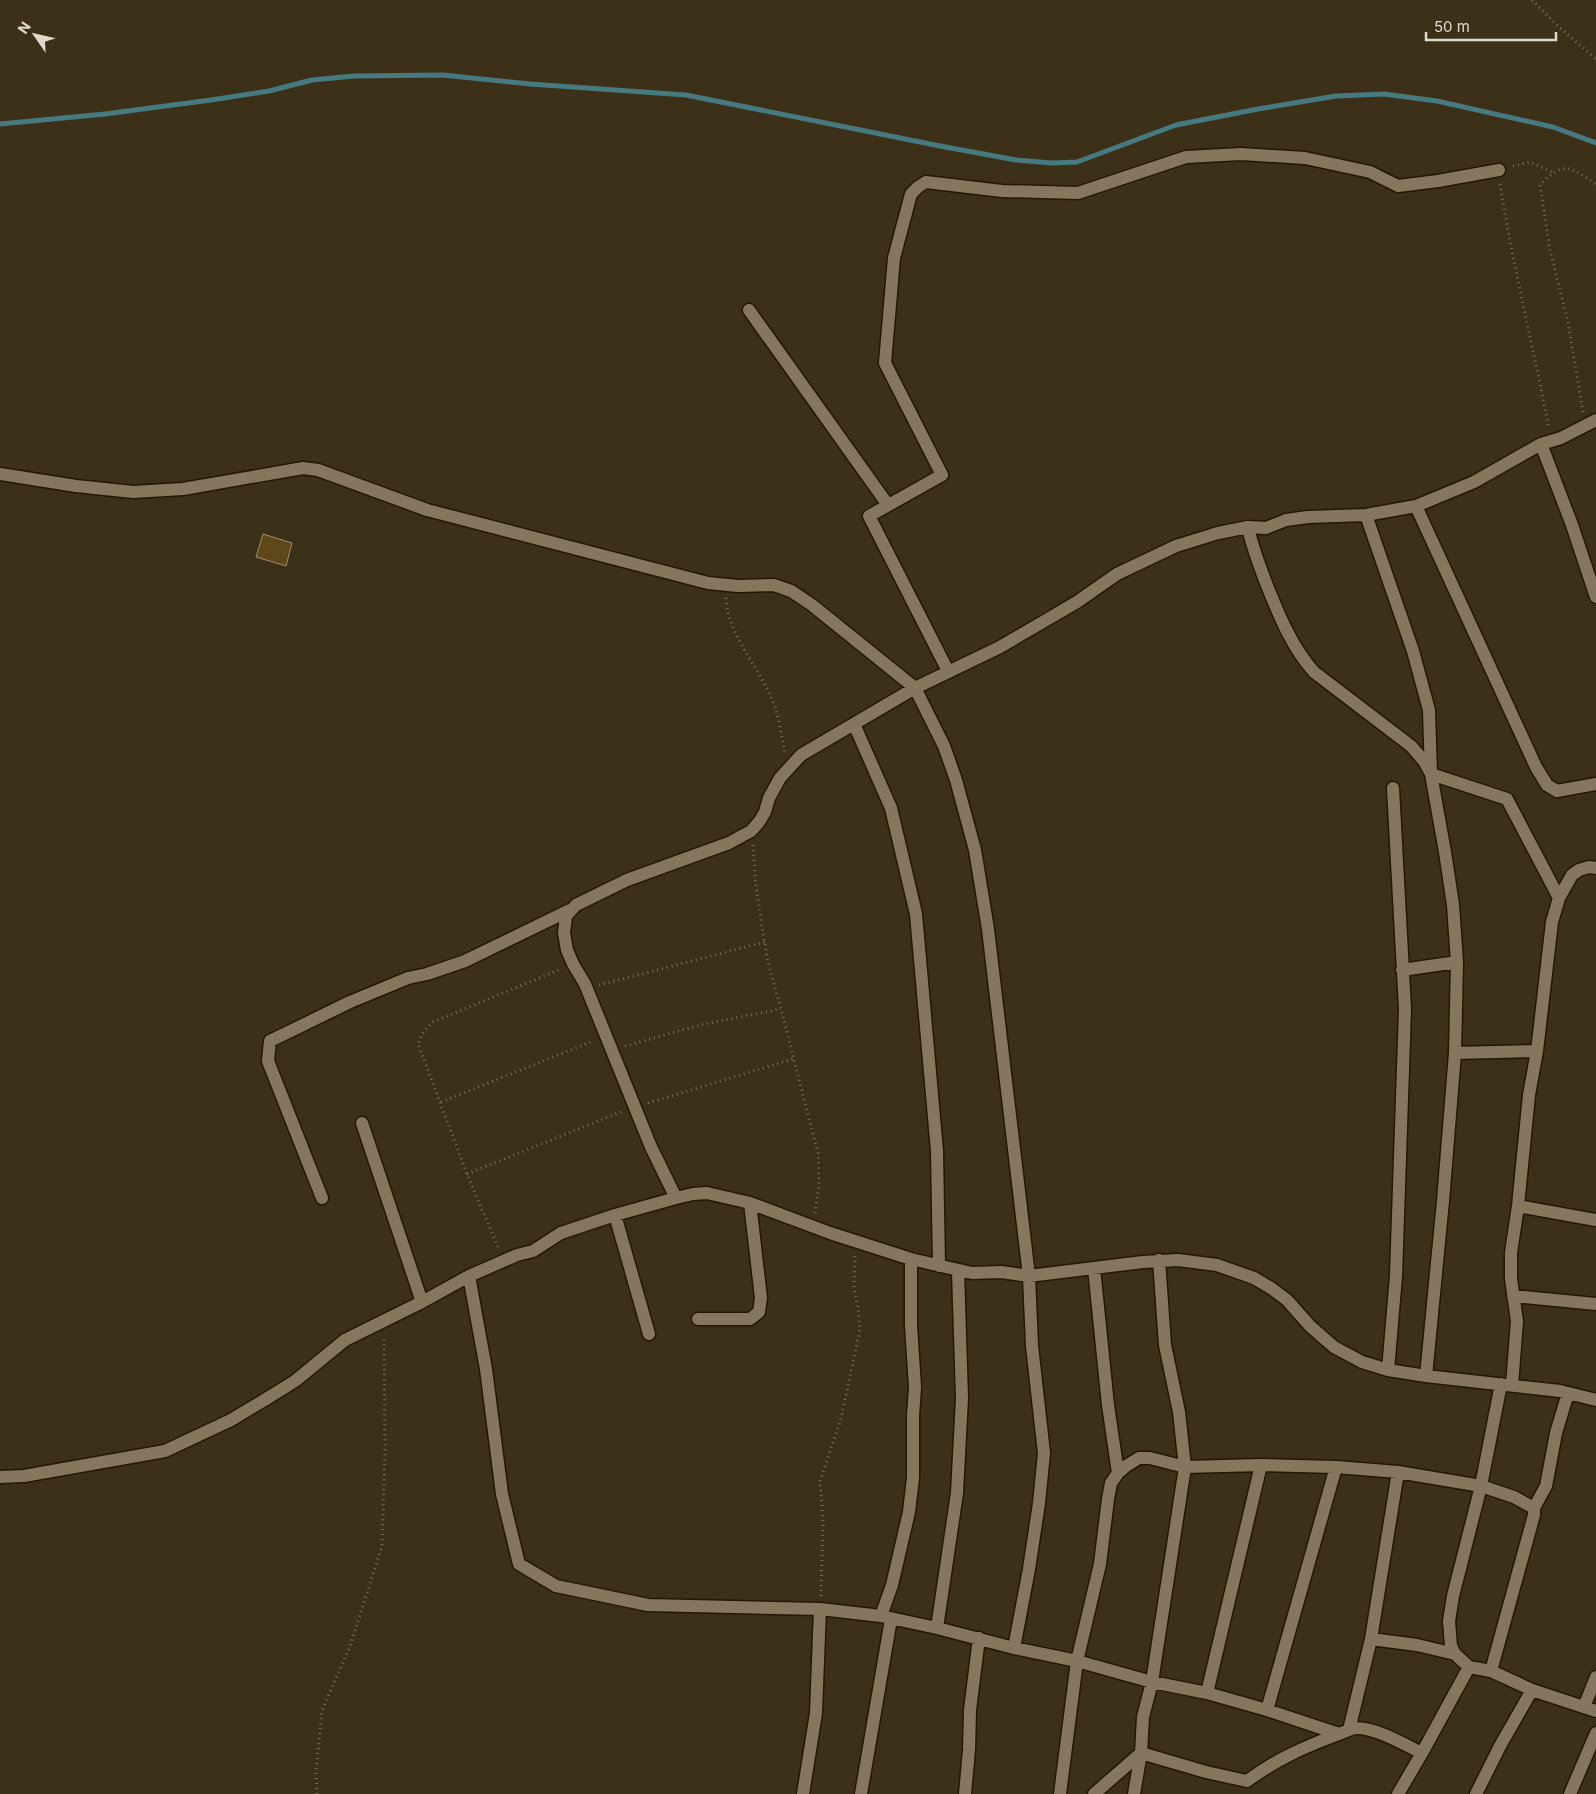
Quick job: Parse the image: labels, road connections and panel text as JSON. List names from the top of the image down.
{
  "scale_bar": "50 m",
  "north": "top left"
}
